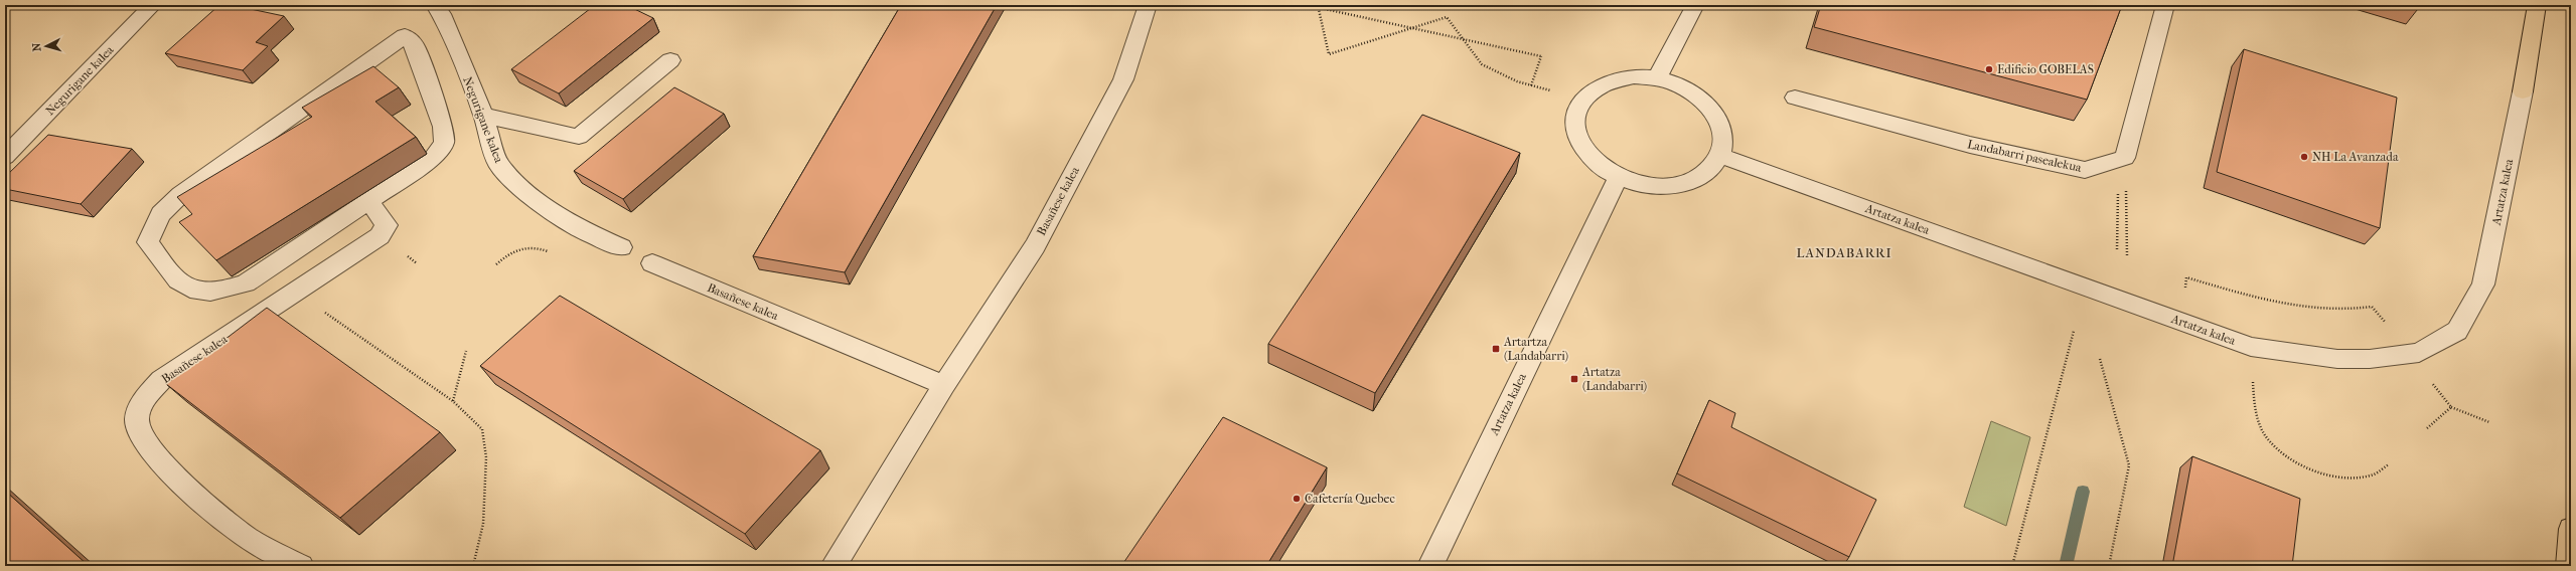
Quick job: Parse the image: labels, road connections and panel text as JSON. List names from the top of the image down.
{
  "streets": {
    "street": [
      "Negurigane kalea",
      "Landabarri pasealekua",
      "Artatza kalea",
      "Basañese kalea"
    ]
  },
  "districts": ["LANDABARRI"],
  "places": {
    "other": ["Edificio GOBELAS", "NH La Avanzada", "Cafetería Quebec"],
    "transit": ["Artartza (Landabarri)", "Artatza (Landabarri)"]
  },
  "north": "left"
}
